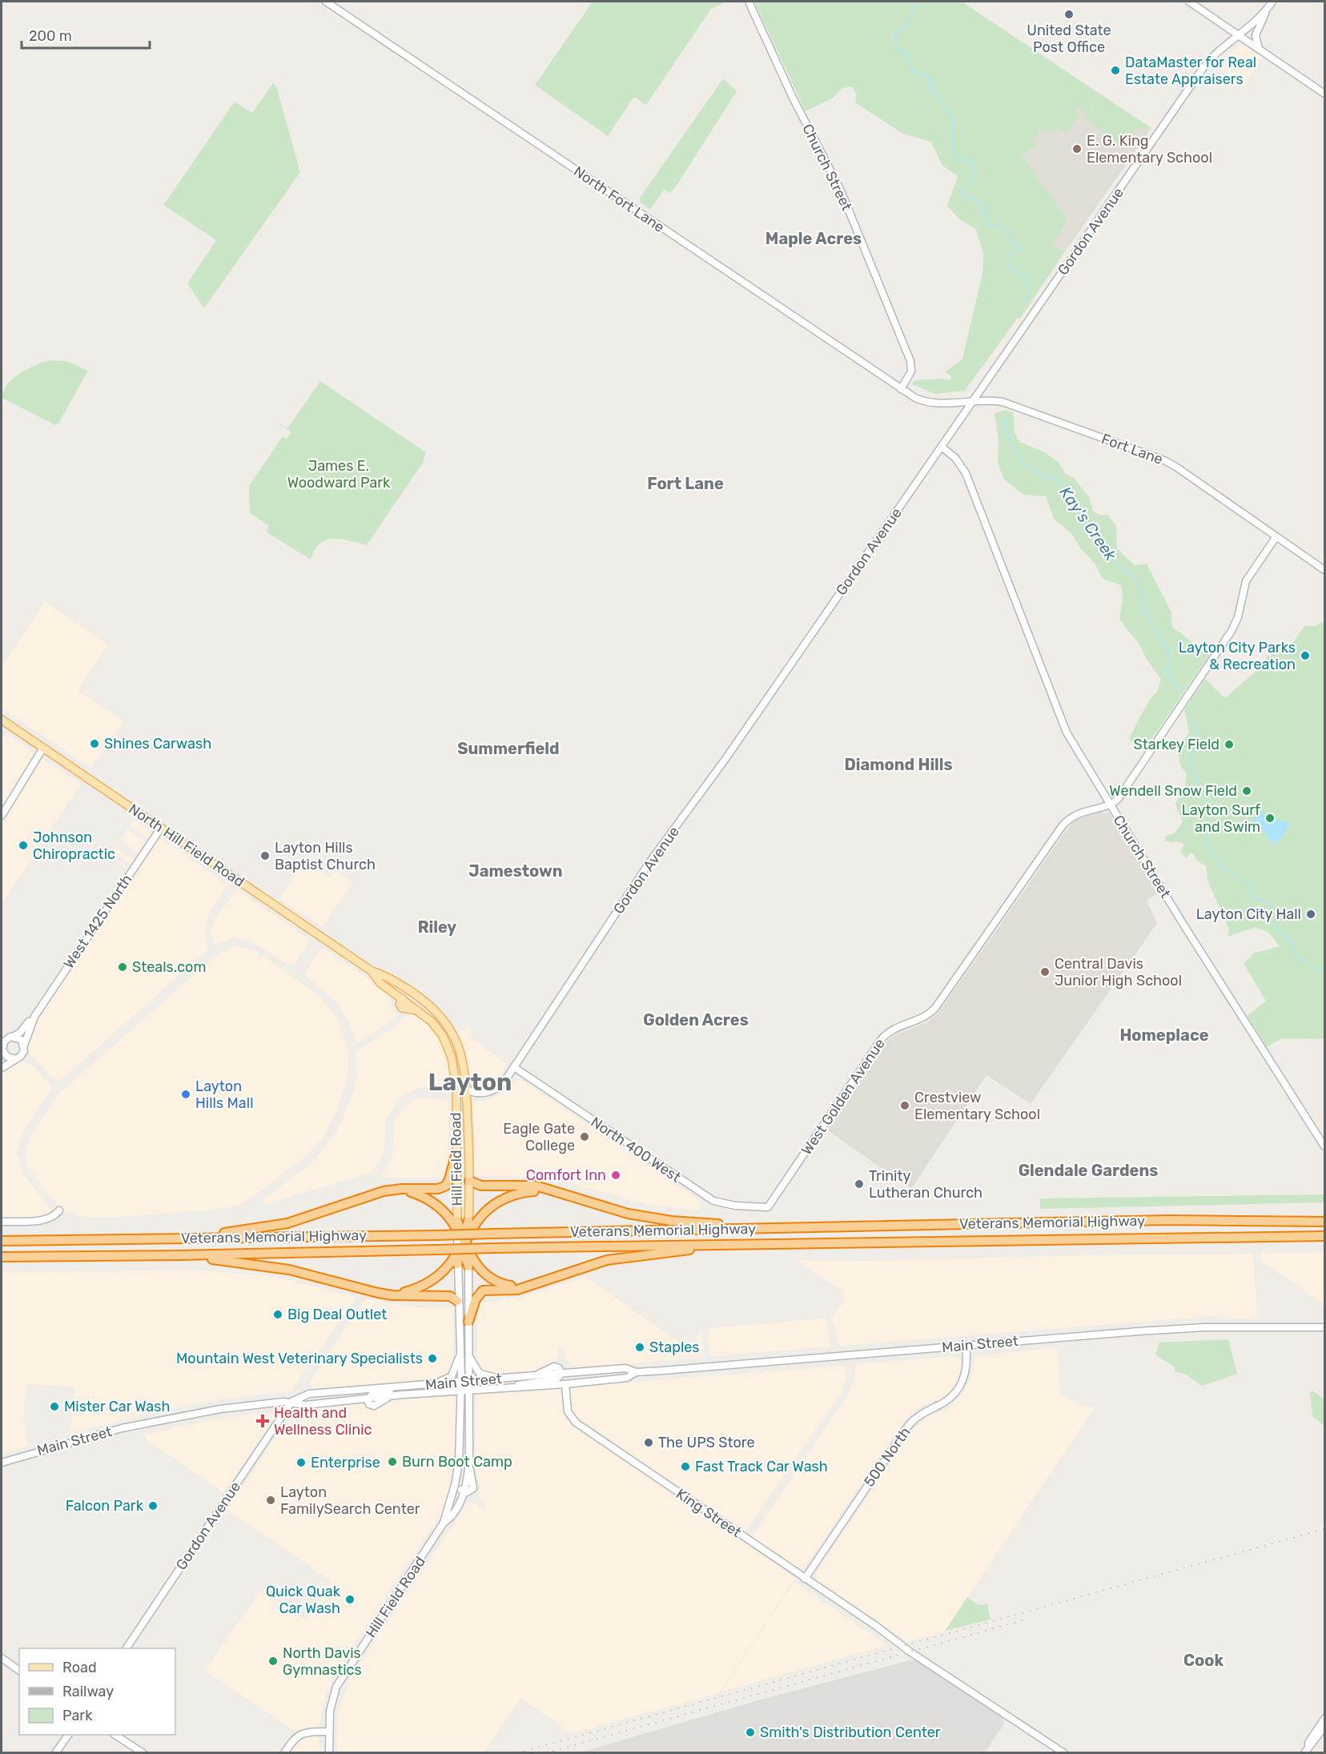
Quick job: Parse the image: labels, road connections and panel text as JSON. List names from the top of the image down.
{
  "streets": {
    "highway": ["Veterans Memorial Highway"],
    "main road": [
      "Church Street",
      "North Fort Lane",
      "Gordon Avenue",
      "Fort Lane",
      "North Hill Field Road",
      "West 1425 North",
      "West Golden Avenue",
      "North 400 West",
      "Hill Field Road",
      "Main Street",
      "500 North",
      "King Street"
    ]
  },
  "crossings": [
    ["Church Street", "North Fort Lane"],
    ["Church Street", "Gordon Avenue"],
    ["Church Street", "West Golden Avenue"],
    ["North Fort Lane", "Fort Lane"],
    ["Gordon Avenue", "Fort Lane"],
    ["Gordon Avenue", "North 400 West"],
    ["Gordon Avenue", "Hill Field Road"],
    ["Gordon Avenue", "Main Street"],
    ["North Hill Field Road", "West 1425 North"],
    ["North Hill Field Road", "Hill Field Road"],
    ["West Golden Avenue", "North 400 West"],
    ["Hill Field Road", "Main Street"],
    ["Main Street", "500 North"],
    ["Main Street", "King Street"],
    ["500 North", "King Street"]
  ],
  "districts": [
    "Maple Acres",
    "Fort Lane",
    "Summerfield",
    "Diamond Hills",
    "Jamestown",
    "Riley",
    "Golden Acres",
    "Homeplace",
    "Layton",
    "Glendale Gardens",
    "Cook"
  ],
  "water": ["Kay's Creek"],
  "parks": ["James E. Woodward Park"],
  "places": {
    "other": [
      "United State Post Office",
      "DataMaster for Real Estate Appraisers",
      "E. G. King Elementary School",
      "Layton City Parks & Recreation",
      "Shines Carwash",
      "Starkey Field",
      "Wendell Snow Field",
      "Layton Surf and Swim",
      "Johnson Chiropractic",
      "Layton Hills Baptist Church",
      "Layton City Hall",
      "Steals.com",
      "Central Davis Junior High School",
      "Layton Hills Mall",
      "Crestview Elementary School",
      "Eagle Gate College",
      "Comfort Inn",
      "Trinity Lutheran Church",
      "Big Deal Outlet",
      "Staples",
      "Mountain West Veterinary Specialists",
      "Mister Car Wash",
      "The UPS Store",
      "Burn Boot Camp",
      "Enterprise",
      "Fast Track Car Wash",
      "Layton FamilySearch Center",
      "Falcon Park",
      "Quick Quak Car Wash",
      "North Davis Gymnastics",
      "Smith's Distribution Center"
    ],
    "health": ["Health and Wellness Clinic"]
  },
  "legend": ["Road", "Railway", "Park"],
  "scale_bar": "200 m"
}
